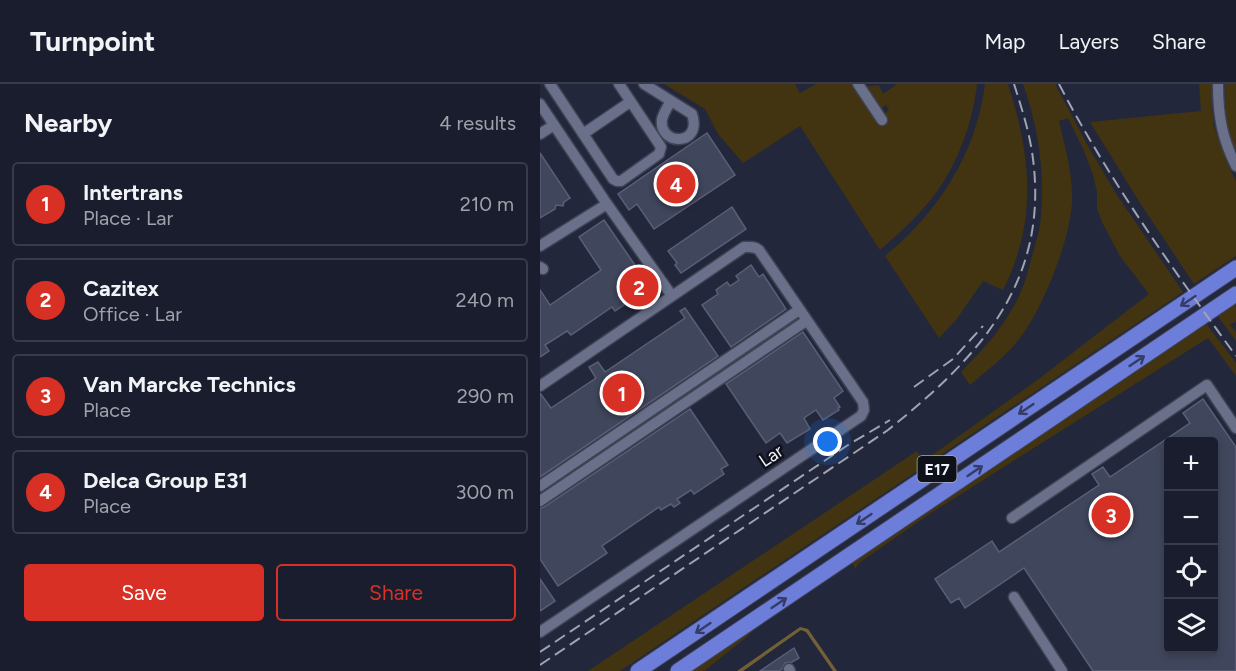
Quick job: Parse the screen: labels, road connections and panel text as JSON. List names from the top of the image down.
{
  "streets": {
    "highway": ["E17"],
    "street": ["Lar"]
  },
  "page": {
    "header": "Turnpoint",
    "nav": ["Map", "Layers", "Share"],
    "heading": ["Nearby", "4 results"],
    "list": [
      {
        "mark": "1",
        "name": "Intertrans",
        "note": "Place · Lar",
        "value": "210 m"
      },
      {
        "mark": "2",
        "name": "Cazitex",
        "note": "Office · Lar",
        "value": "240 m"
      },
      {
        "mark": "3",
        "name": "Van Marcke Technics",
        "note": "Place",
        "value": "290 m"
      },
      {
        "mark": "4",
        "name": "Delca Group E31",
        "note": "Place",
        "value": "300 m"
      }
    ],
    "pins": [
      "4",
      "2",
      "1",
      "3"
    ],
    "map_buttons": ["+", "−"],
    "buttons": ["Save", "Share"]
  }
}
